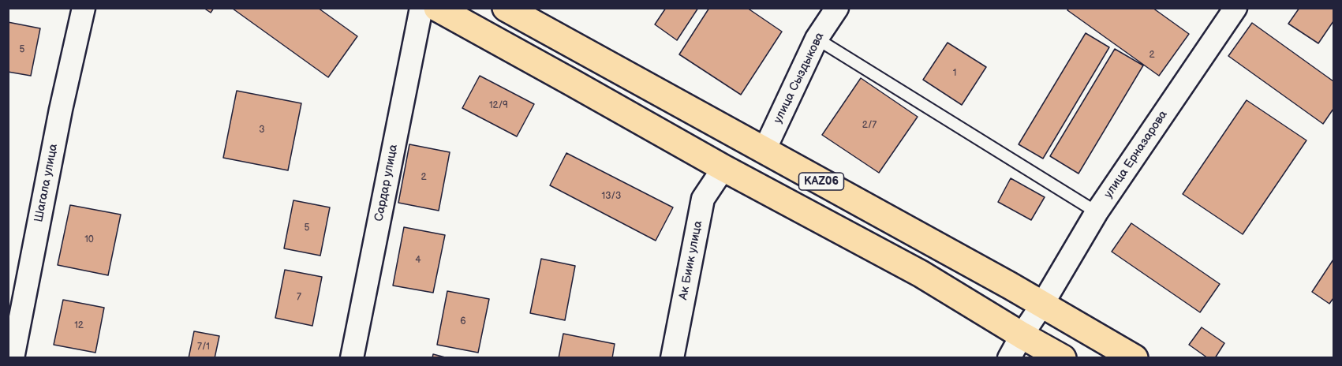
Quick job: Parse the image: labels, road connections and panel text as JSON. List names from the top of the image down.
{
  "streets": {
    "highway": ["KАZ06"],
    "street": [
      "улица Сыздыкова",
      "улица Ерназарова",
      "Шагала улица",
      "Сардар улица",
      "Ак Биик улица"
    ]
  },
  "crossings": [
    ["улица Сыздыкова", "KАZ06"],
    ["улица Ерназарова", "KАZ06"],
    ["KАZ06", "Ак Биик улица"]
  ],
  "house_numbers": [
    "5",
    "2",
    "1",
    "12/9",
    "2/7",
    "3",
    "2",
    "13/3",
    "5",
    "10",
    "4",
    "7",
    "6",
    "12",
    "7/1"
  ]
}
